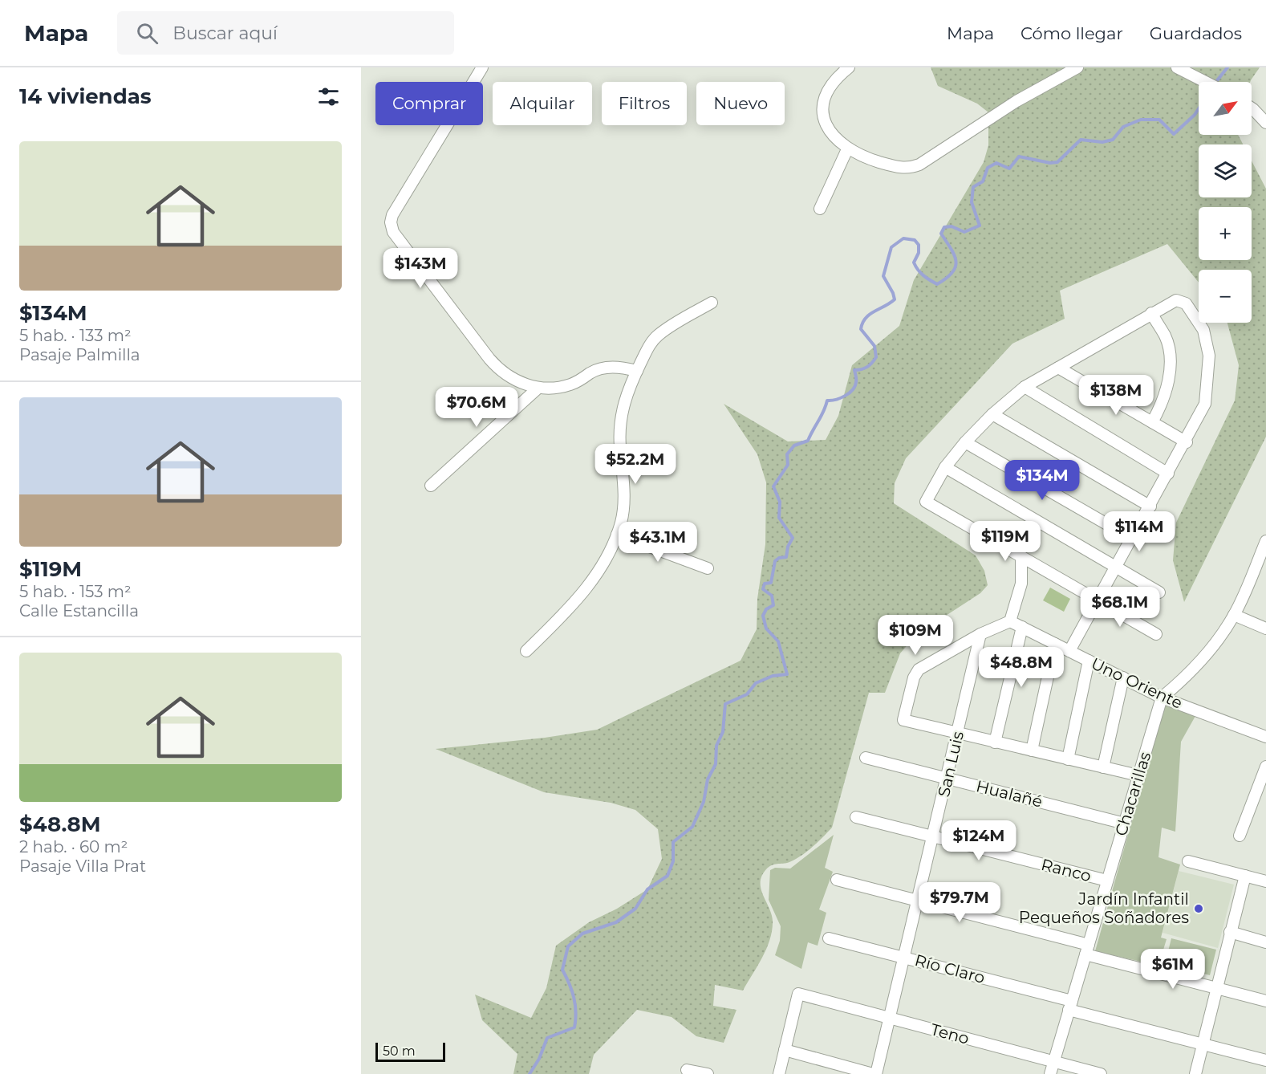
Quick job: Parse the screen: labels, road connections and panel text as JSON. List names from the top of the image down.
{
  "streets": {
    "street": [
      "Uno Oriente",
      "San Luis",
      "Hualañé",
      "Chacarillas",
      "Ranco",
      "Río Claro",
      "Teno"
    ]
  },
  "crossings": [
    ["Uno Oriente", "Chacarillas"],
    ["San Luis", "Hualañé"],
    ["San Luis", "Ranco"],
    ["San Luis", "Río Claro"],
    ["San Luis", "Teno"],
    ["Hualañé", "Chacarillas"],
    ["Chacarillas", "Ranco"],
    ["Chacarillas", "Río Claro"],
    ["Chacarillas", "Teno"]
  ],
  "places": ["Jardín Infantil Pequeños Soñadores"],
  "scale_bar": "50 m",
  "north": "top right",
  "page": {
    "header": "Mapa",
    "search": "Buscar aquí",
    "nav": ["Mapa", "Cómo llegar", "Guardados"],
    "heading": "14 viviendas",
    "map_buttons": ["+", "−"],
    "chip": [
      "Comprar",
      "Alquilar",
      "Filtros",
      "Nuevo"
    ],
    "list": [
      {
        "name": "$134M",
        "note": "5 hab. · 133 m² · Pasaje Palmilla"
      },
      {
        "name": "$119M",
        "note": "5 hab. · 153 m² · Calle Estancilla"
      },
      {
        "name": "$48.8M",
        "note": "2 hab. · 60 m² · Pasaje Villa Prat"
      }
    ],
    "price": [
      "$143M",
      "$138M",
      "$70.6M",
      "$52.2M",
      "$134M",
      "$114M",
      "$119M",
      "$43.1M",
      "$68.1M",
      "$109M",
      "$48.8M",
      "$124M",
      "$79.7M",
      "$61M"
    ],
    "scale": "50 m"
  }
}
